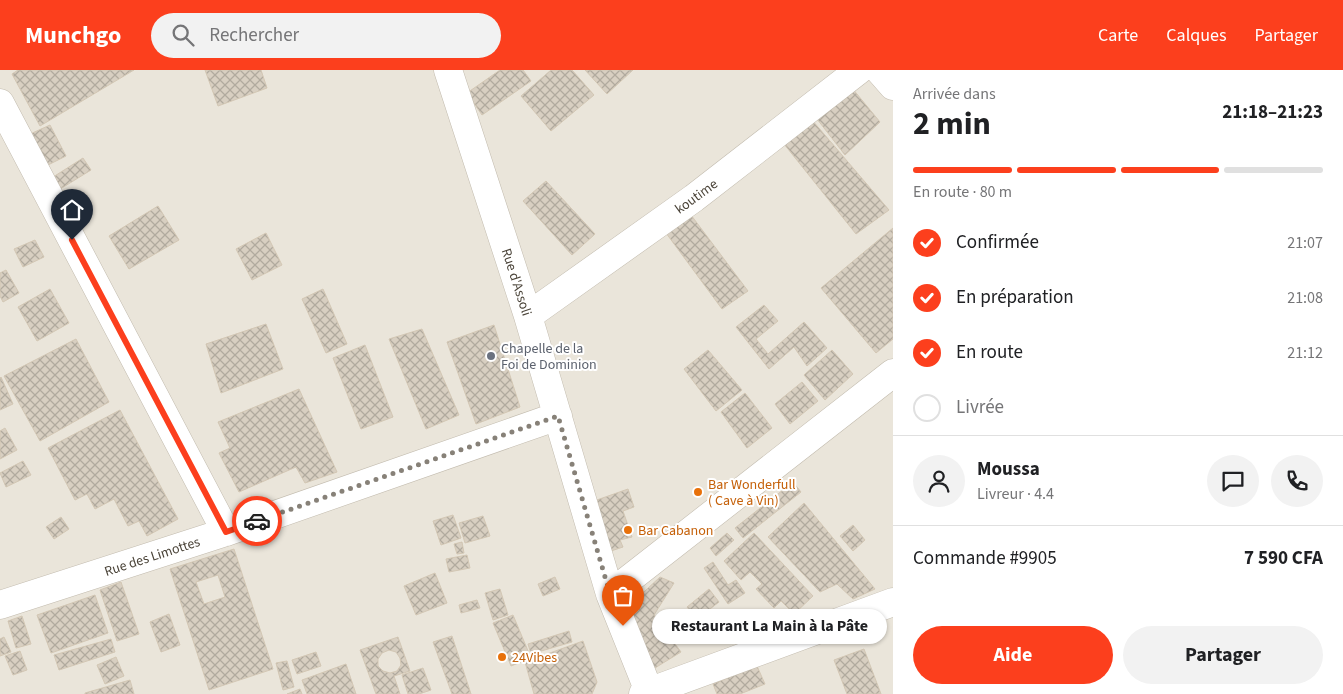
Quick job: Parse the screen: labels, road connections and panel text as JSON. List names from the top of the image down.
{
  "streets": {
    "street": ["koutime", "Rue d'Assoli", "Rue des Limottes"]
  },
  "crossings": [
    ["koutime", "Rue d'Assoli"],
    ["Rue d'Assoli", "Rue des Limottes"]
  ],
  "places": [
    "Chapelle de la Foi de Dominion",
    "Bar Wonderfull ( Cave à Vin)",
    "Bar Cabanon",
    "Restaurant La Main à la Pâte",
    "24Vibes"
  ],
  "page": {
    "header": "Munchgo",
    "search": "Rechercher",
    "nav": ["Carte", "Calques", "Partager"],
    "heading": ["2 min", "Arrivée dans", "21:18–21:23"],
    "panel": [
      "Moussa",
      "Livreur · 4.4",
      "Commande #9905",
      "7 590 CFA"
    ],
    "bar": "En route · 80 m",
    "list": [
      ["Confirmée", "21:07"],
      ["En préparation", "21:08"],
      ["En route", "21:12"],
      "Livrée"
    ],
    "bubble": "Restaurant La Main à la Pâte",
    "buttons": ["Aide", "Partager"]
  }
}
